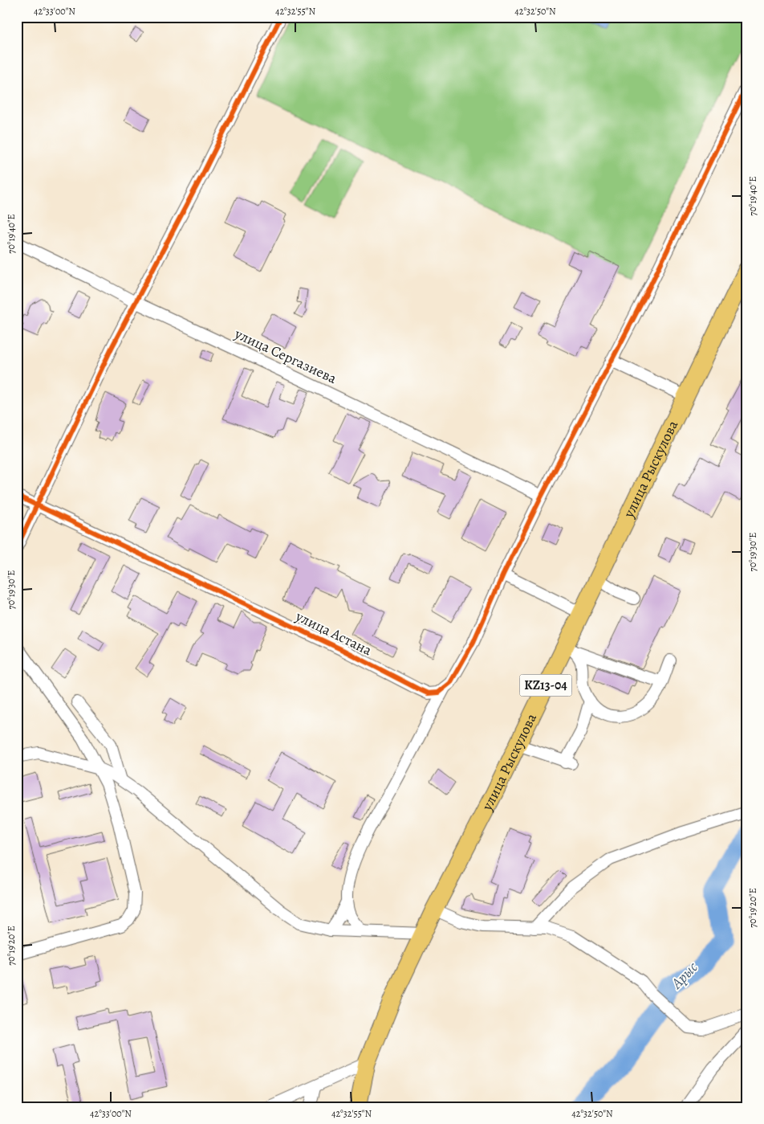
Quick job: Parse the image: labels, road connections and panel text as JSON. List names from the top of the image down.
{
  "streets": {
    "main road": ["улица Рыскулова", "KZ13-04"],
    "street": ["улица Сергазиева", "улица Астана"]
  },
  "water": ["Арыс"],
  "coordinates": [
    "42°33'00\"N",
    "42°32'55\"N",
    "42°32'50\"N",
    "70°19'40\"E",
    "70°19'30\"E",
    "70°19'20\"E"
  ]
}
